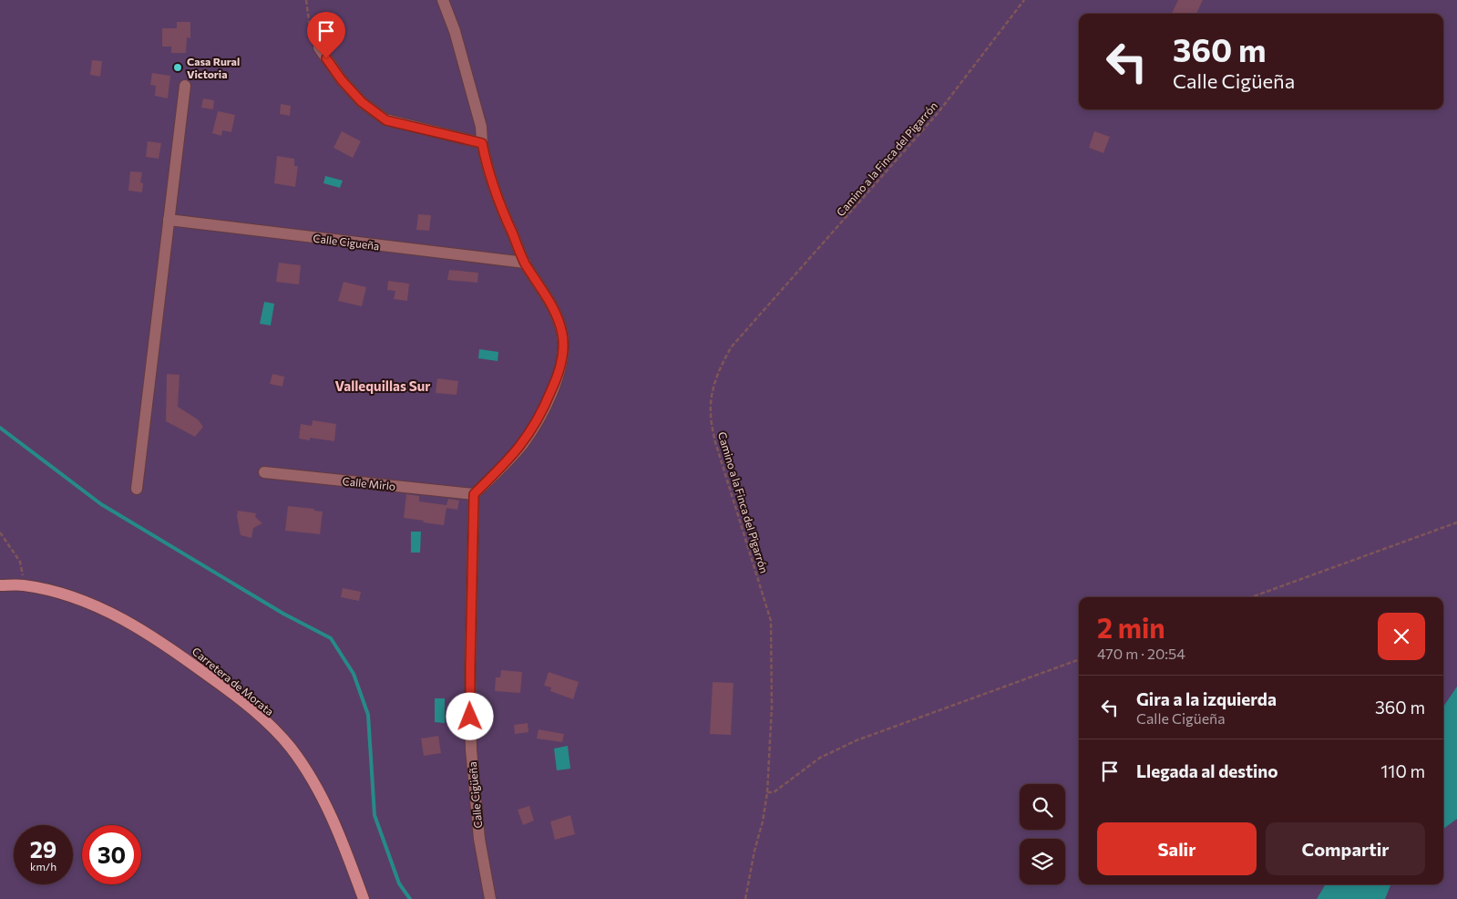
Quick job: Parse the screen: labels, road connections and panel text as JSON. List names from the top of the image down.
{
  "streets": {
    "main road": ["Carretera de Morata"],
    "street": ["Calle Cigueña", "Calle Mirlo", "Calle Cigüeña"],
    "path": ["Camino a la Finca del Pigarrón"]
  },
  "crossings": [
    ["Calle Mirlo", "Calle Cigüeña"]
  ],
  "districts": ["Vallequillas Sur"],
  "places": ["Casa Rural Victoria"],
  "page": {
    "turn": ["360 m", "Calle Cigüeña"],
    "heading": ["2 min", "470 m · 20:54"],
    "list": [
      {
        "name": "Gira a la izquierda",
        "note": "Calle Cigüeña",
        "value": "360 m"
      },
      {
        "name": "Llegada al destino",
        "value": "110 m"
      }
    ],
    "buttons": ["Salir", "Compartir"],
    "speed": "29 km/h",
    "limit": "30"
  }
}
